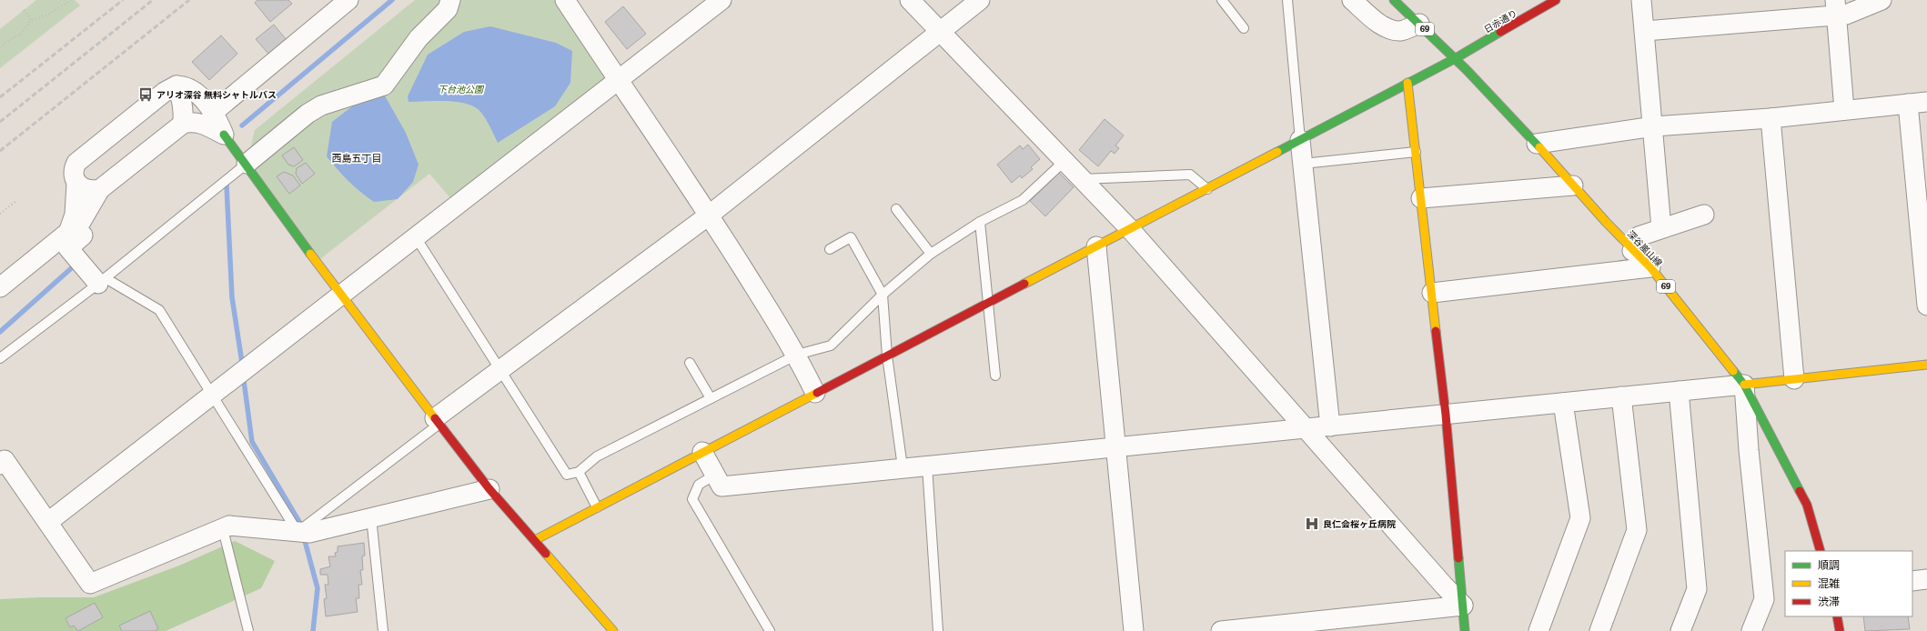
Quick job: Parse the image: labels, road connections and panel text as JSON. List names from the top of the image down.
{
  "streets": {
    "street": ["日赤通り", "69", "深谷嵐山線"]
  },
  "crossings": [
    ["日赤通り", "深谷嵐山線"]
  ],
  "districts": ["西島五丁目"],
  "parks": ["下台池公園"],
  "places": {
    "bus stop": ["アリオ深谷 無料シャトルバス"],
    "hospital": ["良仁会桜ヶ丘病院"]
  },
  "legend": ["順調", "混雑", "渋滞"]
}
